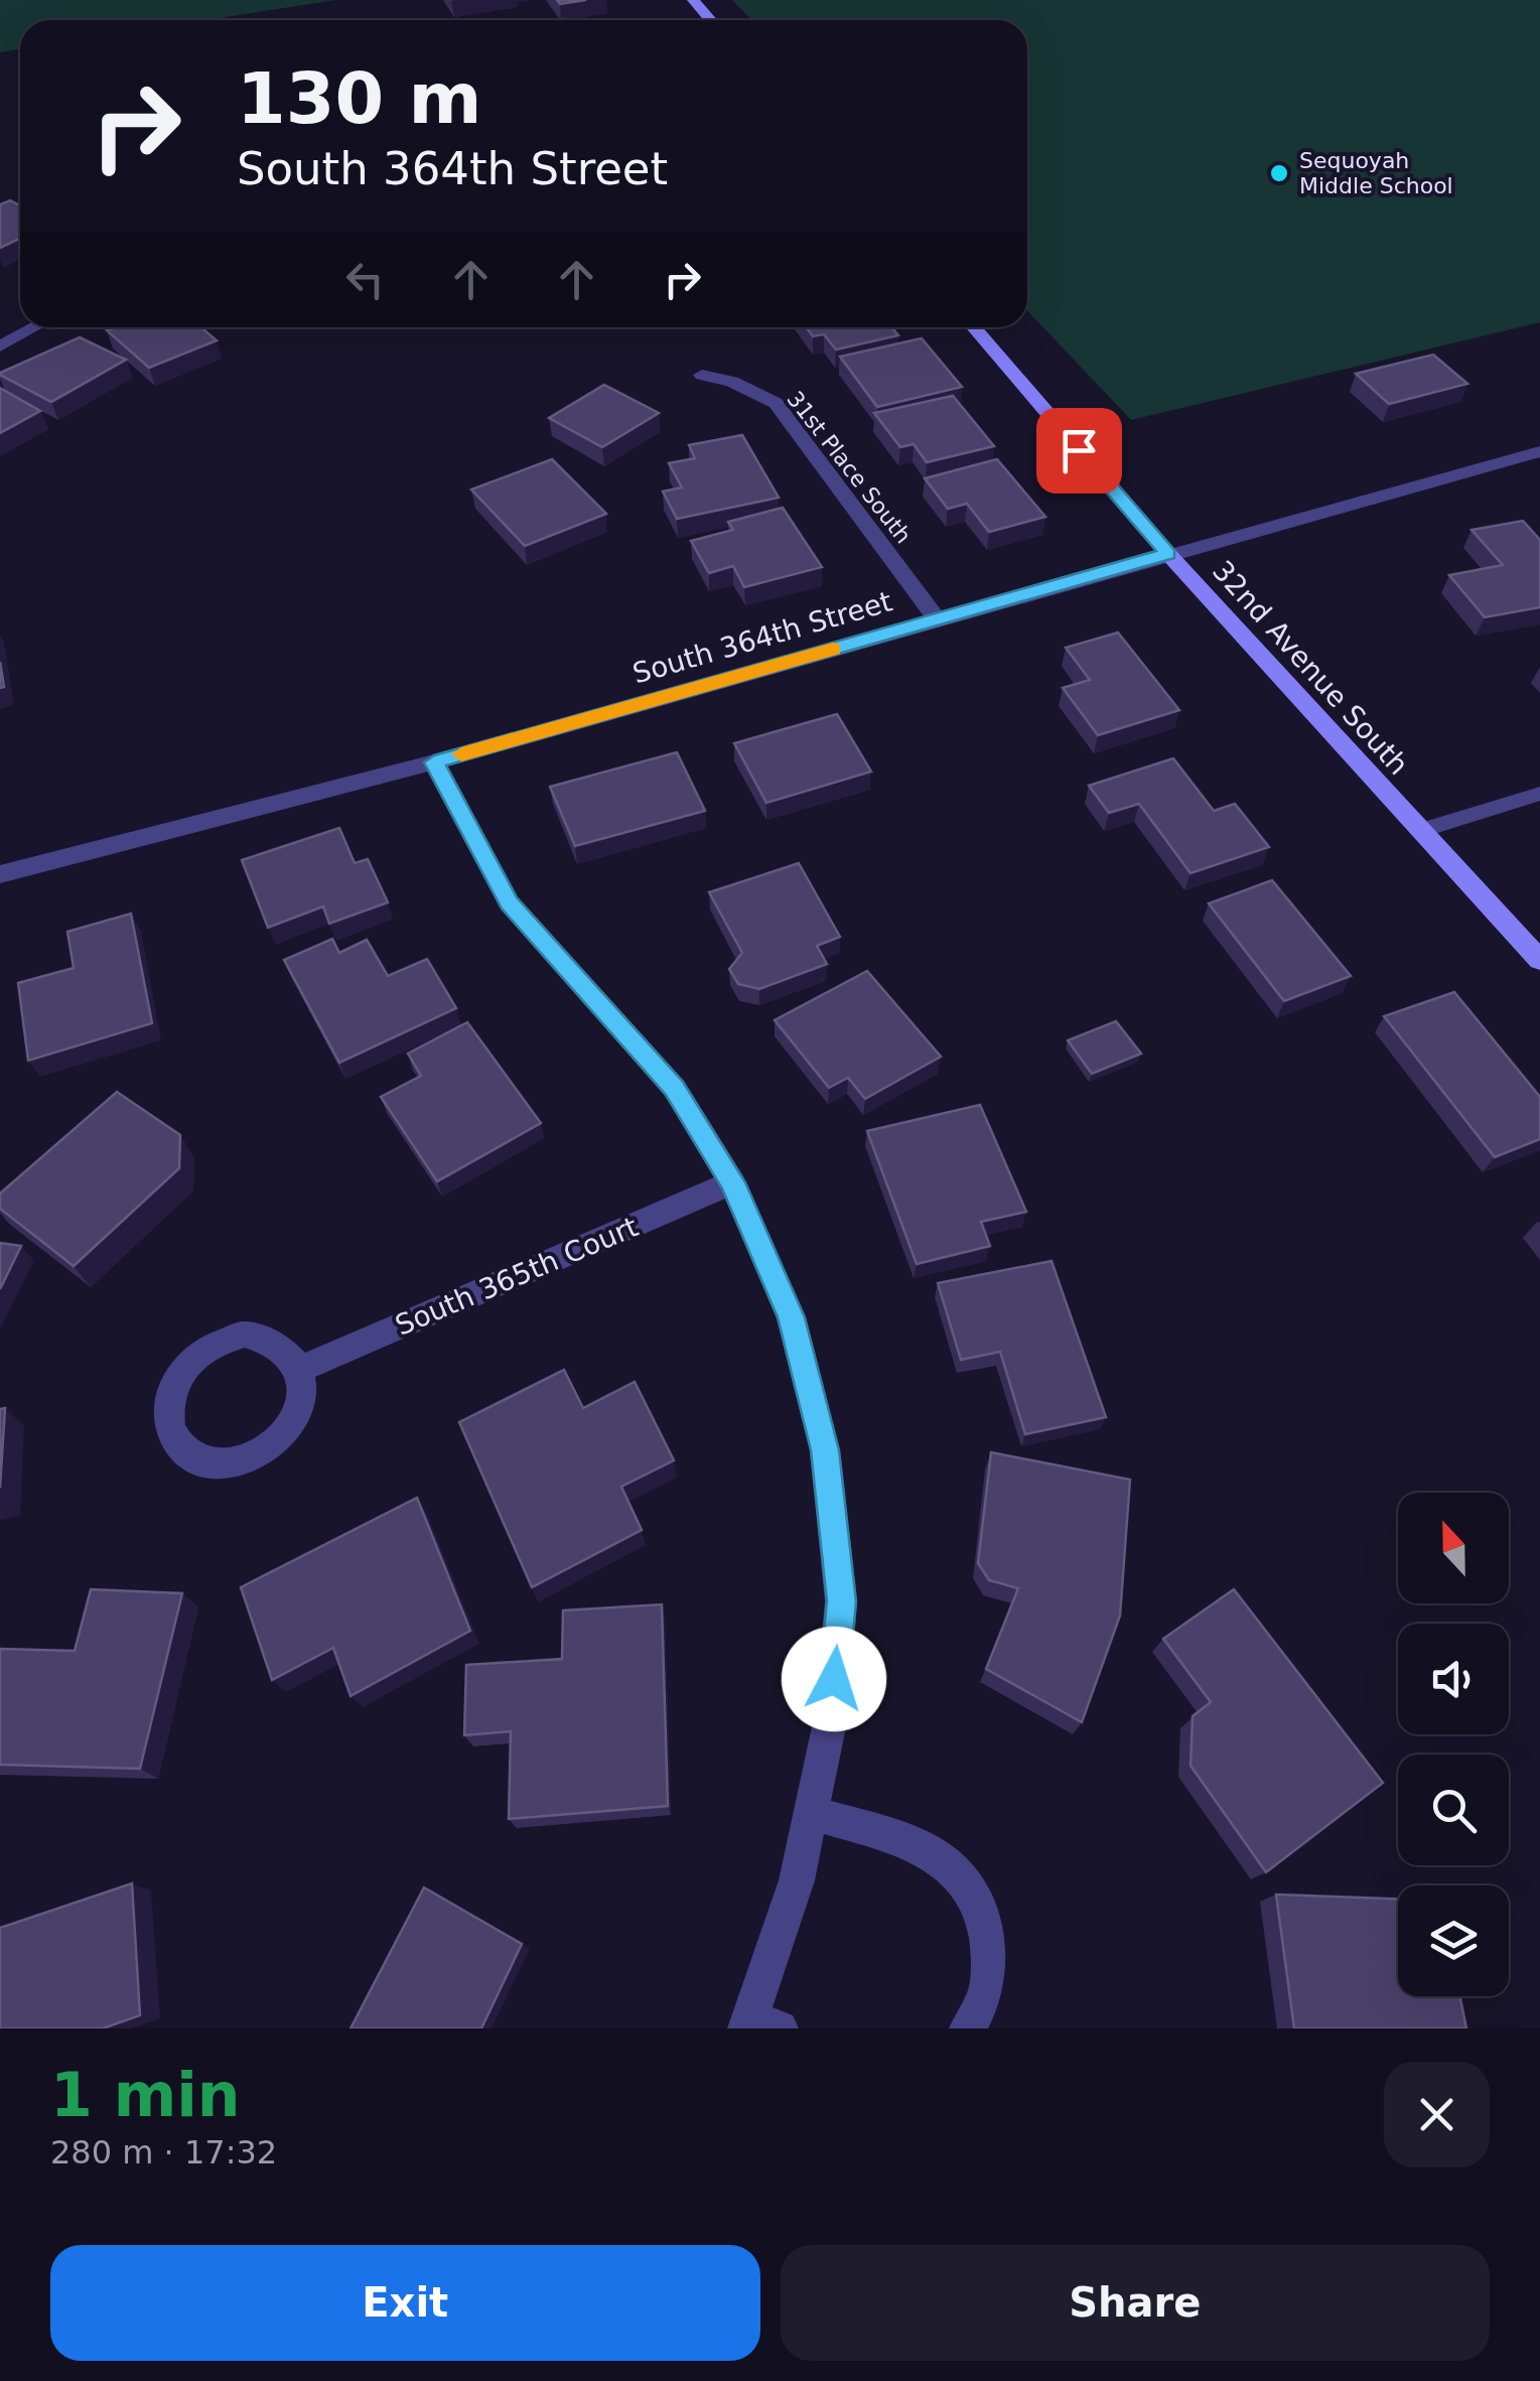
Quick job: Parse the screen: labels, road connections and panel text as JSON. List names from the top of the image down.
{
  "streets": {
    "street": [
      "31st Place South",
      "South 364th Street",
      "32nd Avenue South",
      "South 365th Court"
    ]
  },
  "crossings": [
    ["31st Place South", "South 364th Street"],
    ["South 364th Street", "32nd Avenue South"]
  ],
  "places": ["Sequoyah Middle School"],
  "north": "top",
  "page": {
    "turn": ["130 m", "South 364th Street"],
    "heading": ["1 min", "280 m · 17:32"],
    "buttons": ["Exit", "Share"]
  }
}
